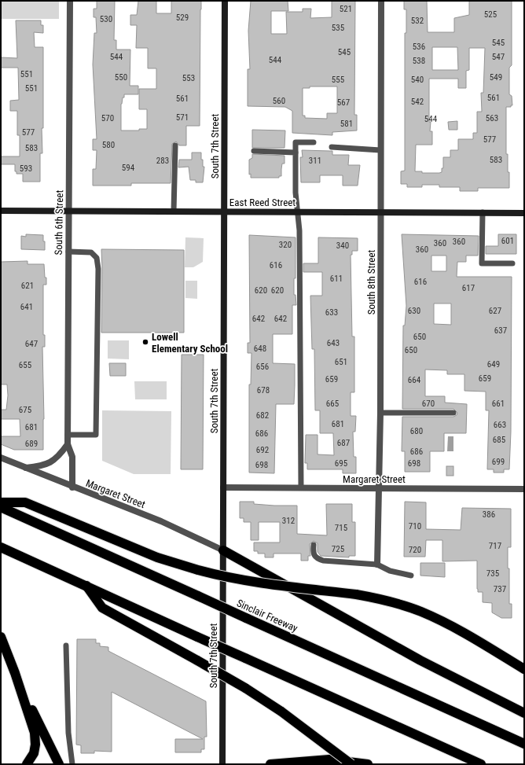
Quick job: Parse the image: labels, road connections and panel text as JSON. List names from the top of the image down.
{
  "streets": {
    "highway": ["Sinclair Freeway"],
    "street": [
      "South 7th Street",
      "East Reed Street",
      "South 6th Street",
      "South 8th Street",
      "Margaret Street"
    ]
  },
  "crossings": [
    ["South 7th Street", "East Reed Street"],
    ["South 7th Street", "Margaret Street"],
    ["East Reed Street", "South 6th Street"],
    ["East Reed Street", "South 8th Street"],
    ["South 6th Street", "Margaret Street"],
    ["South 8th Street", "Margaret Street"]
  ],
  "places": ["Lowell Elementary School"],
  "house_numbers": [
    "521",
    "525",
    "529",
    "530",
    "532",
    "535",
    "545",
    "536",
    "545",
    "544",
    "547",
    "544",
    "538",
    "551",
    "550",
    "549",
    "553",
    "555",
    "540",
    "551",
    "561",
    "561",
    "560",
    "542",
    "567",
    "571",
    "570",
    "563",
    "544",
    "581",
    "577",
    "577",
    "580",
    "583",
    "583",
    "283",
    "311",
    "594",
    "593",
    "601",
    "360",
    "360",
    "320",
    "340",
    "360",
    "616",
    "611",
    "616",
    "621",
    "617",
    "620",
    "620",
    "641",
    "630",
    "627",
    "633",
    "642",
    "642",
    "637",
    "650",
    "643",
    "647",
    "648",
    "650",
    "651",
    "649",
    "655",
    "656",
    "659",
    "659",
    "664",
    "678",
    "665",
    "670",
    "661",
    "675",
    "682",
    "681",
    "663",
    "681",
    "680",
    "686",
    "685",
    "687",
    "689",
    "692",
    "686",
    "699",
    "695",
    "698",
    "698",
    "386",
    "312",
    "710",
    "715",
    "717",
    "725",
    "720",
    "735",
    "737"
  ]
}
